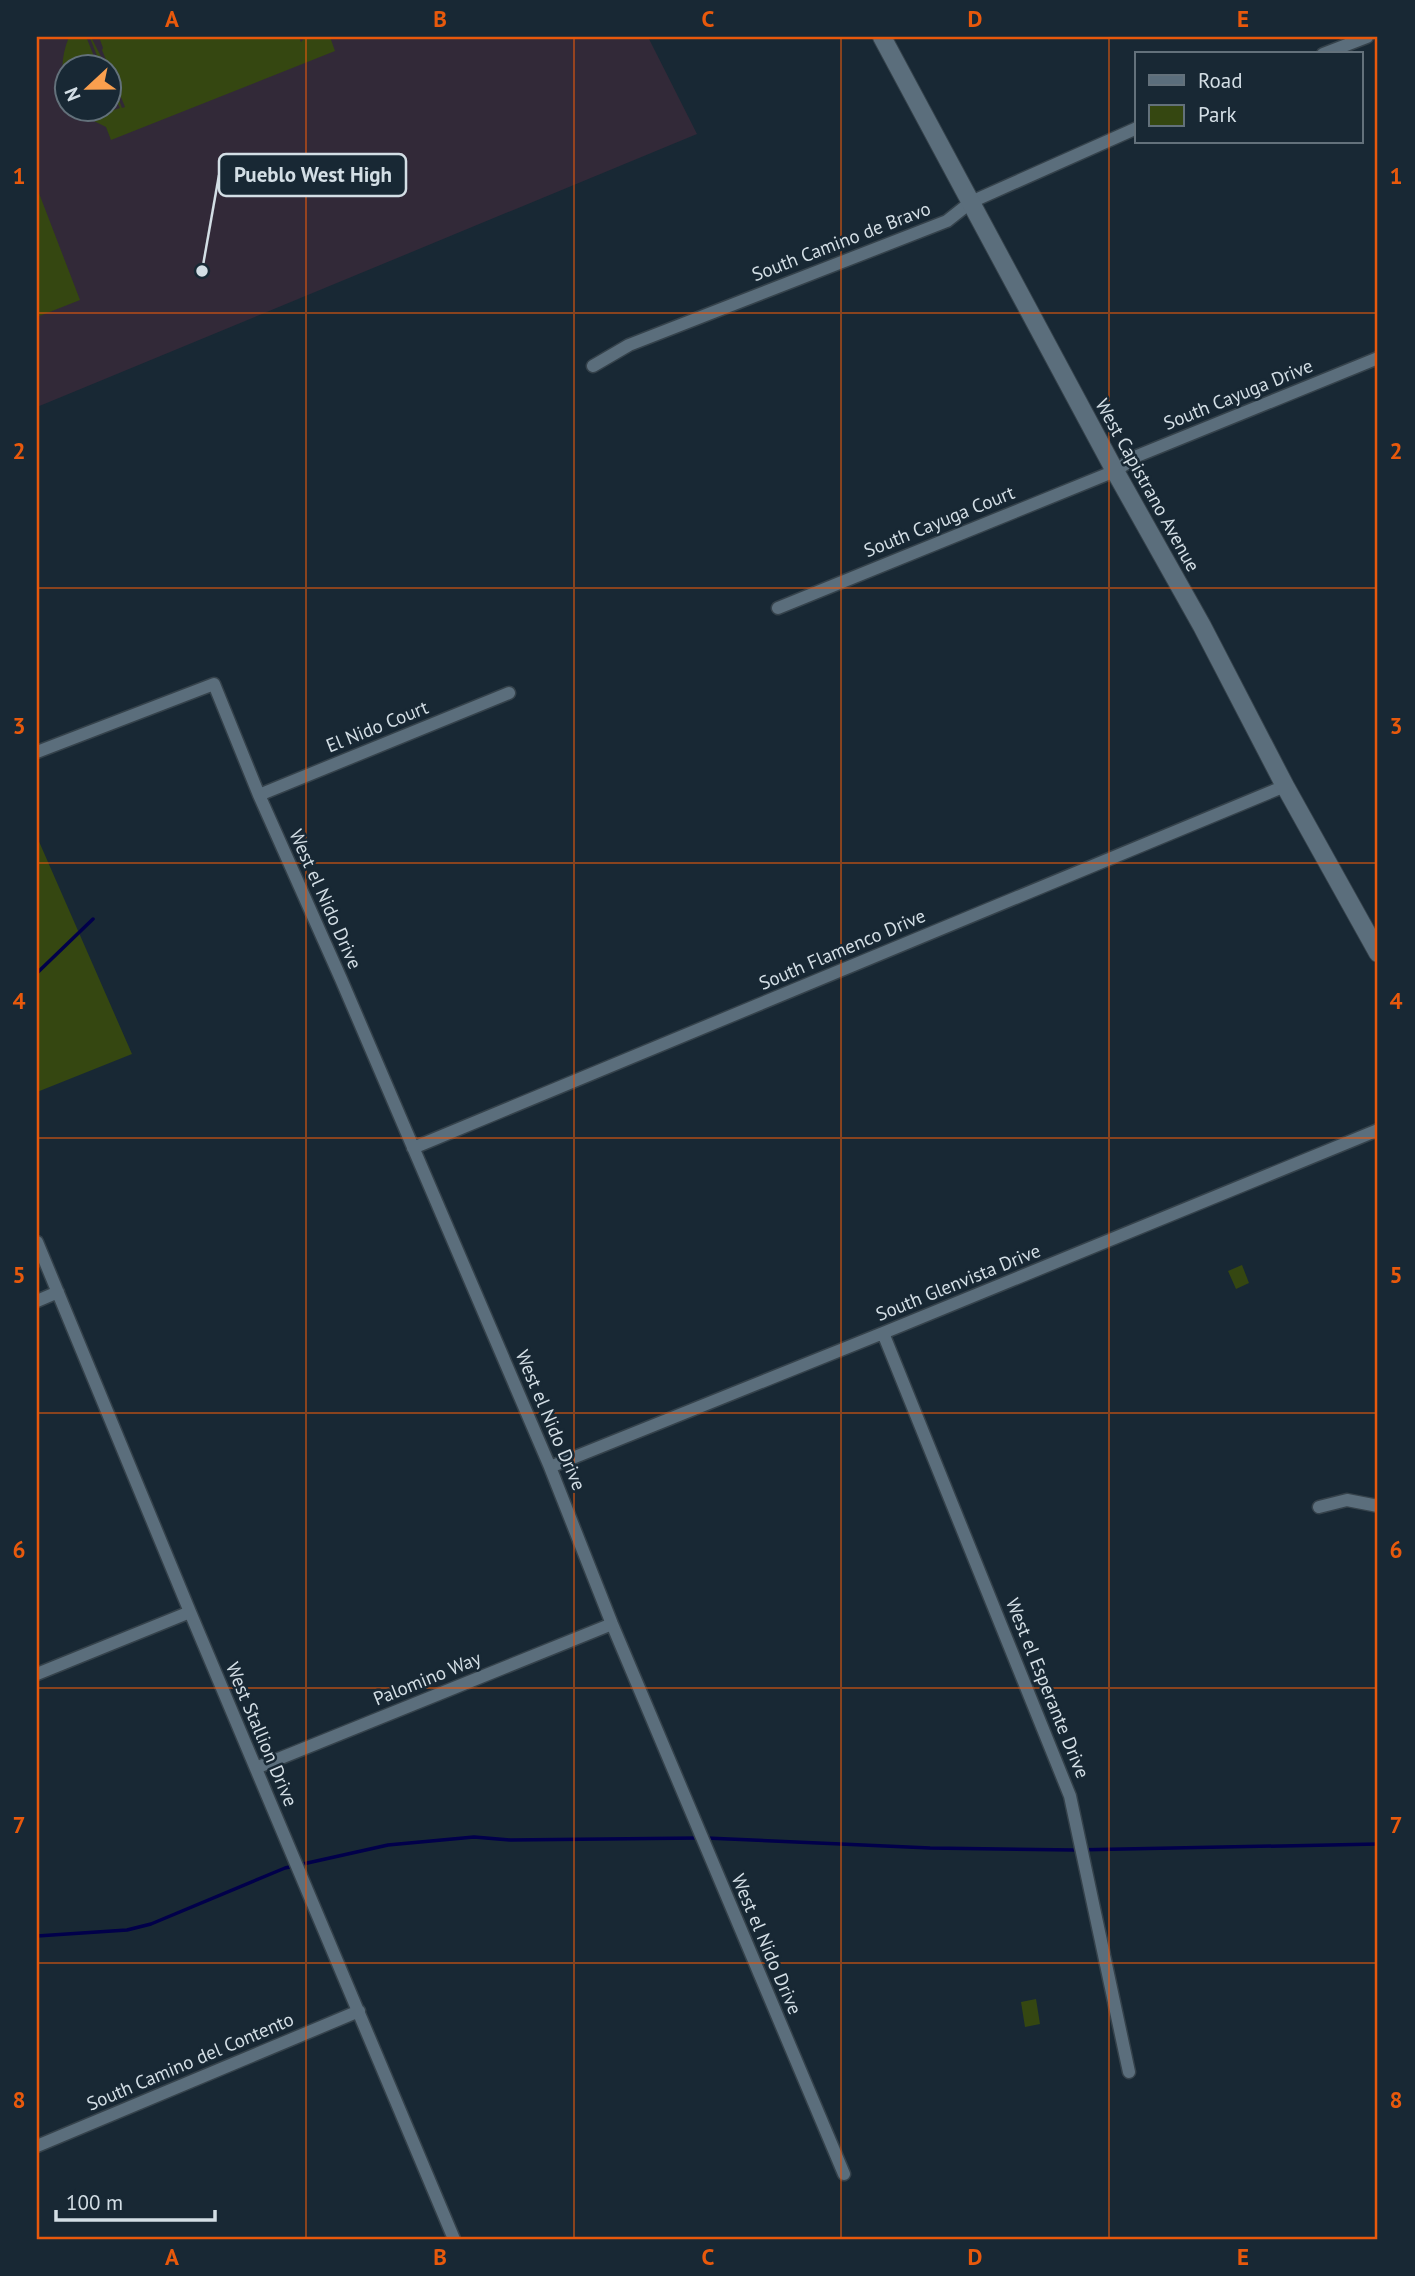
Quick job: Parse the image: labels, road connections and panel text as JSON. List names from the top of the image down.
{
  "streets": {
    "street": [
      "South Camino de Bravo",
      "South Cayuga Drive",
      "West Capistrano Avenue",
      "South Cayuga Court",
      "El Nido Court",
      "West el Nido Drive",
      "South Flamenco Drive",
      "South Glenvista Drive",
      "Palomino Way",
      "West el Esperante Drive",
      "West Stallion Drive",
      "South Camino del Contento"
    ]
  },
  "crossings": [
    ["South Camino de Bravo", "West Capistrano Avenue"],
    ["South Cayuga Drive", "West Capistrano Avenue"],
    ["South Cayuga Drive", "South Cayuga Court"],
    ["West Capistrano Avenue", "South Cayuga Court"],
    ["West Capistrano Avenue", "South Flamenco Drive"],
    ["El Nido Court", "West el Nido Drive"],
    ["West el Nido Drive", "South Flamenco Drive"],
    ["West el Nido Drive", "South Glenvista Drive"],
    ["West el Nido Drive", "Palomino Way"],
    ["South Glenvista Drive", "West el Esperante Drive"],
    ["Palomino Way", "West Stallion Drive"],
    ["West Stallion Drive", "South Camino del Contento"]
  ],
  "places": ["Pueblo West High"],
  "legend": ["Road", "Park"],
  "scale_bar": "100 m",
  "north": "left",
  "grid": {
    "columns": [
      "A",
      "B",
      "C",
      "D",
      "E"
    ],
    "rows": [
      "1",
      "2",
      "3",
      "4",
      "5",
      "6",
      "7",
      "8"
    ]
  }
}
